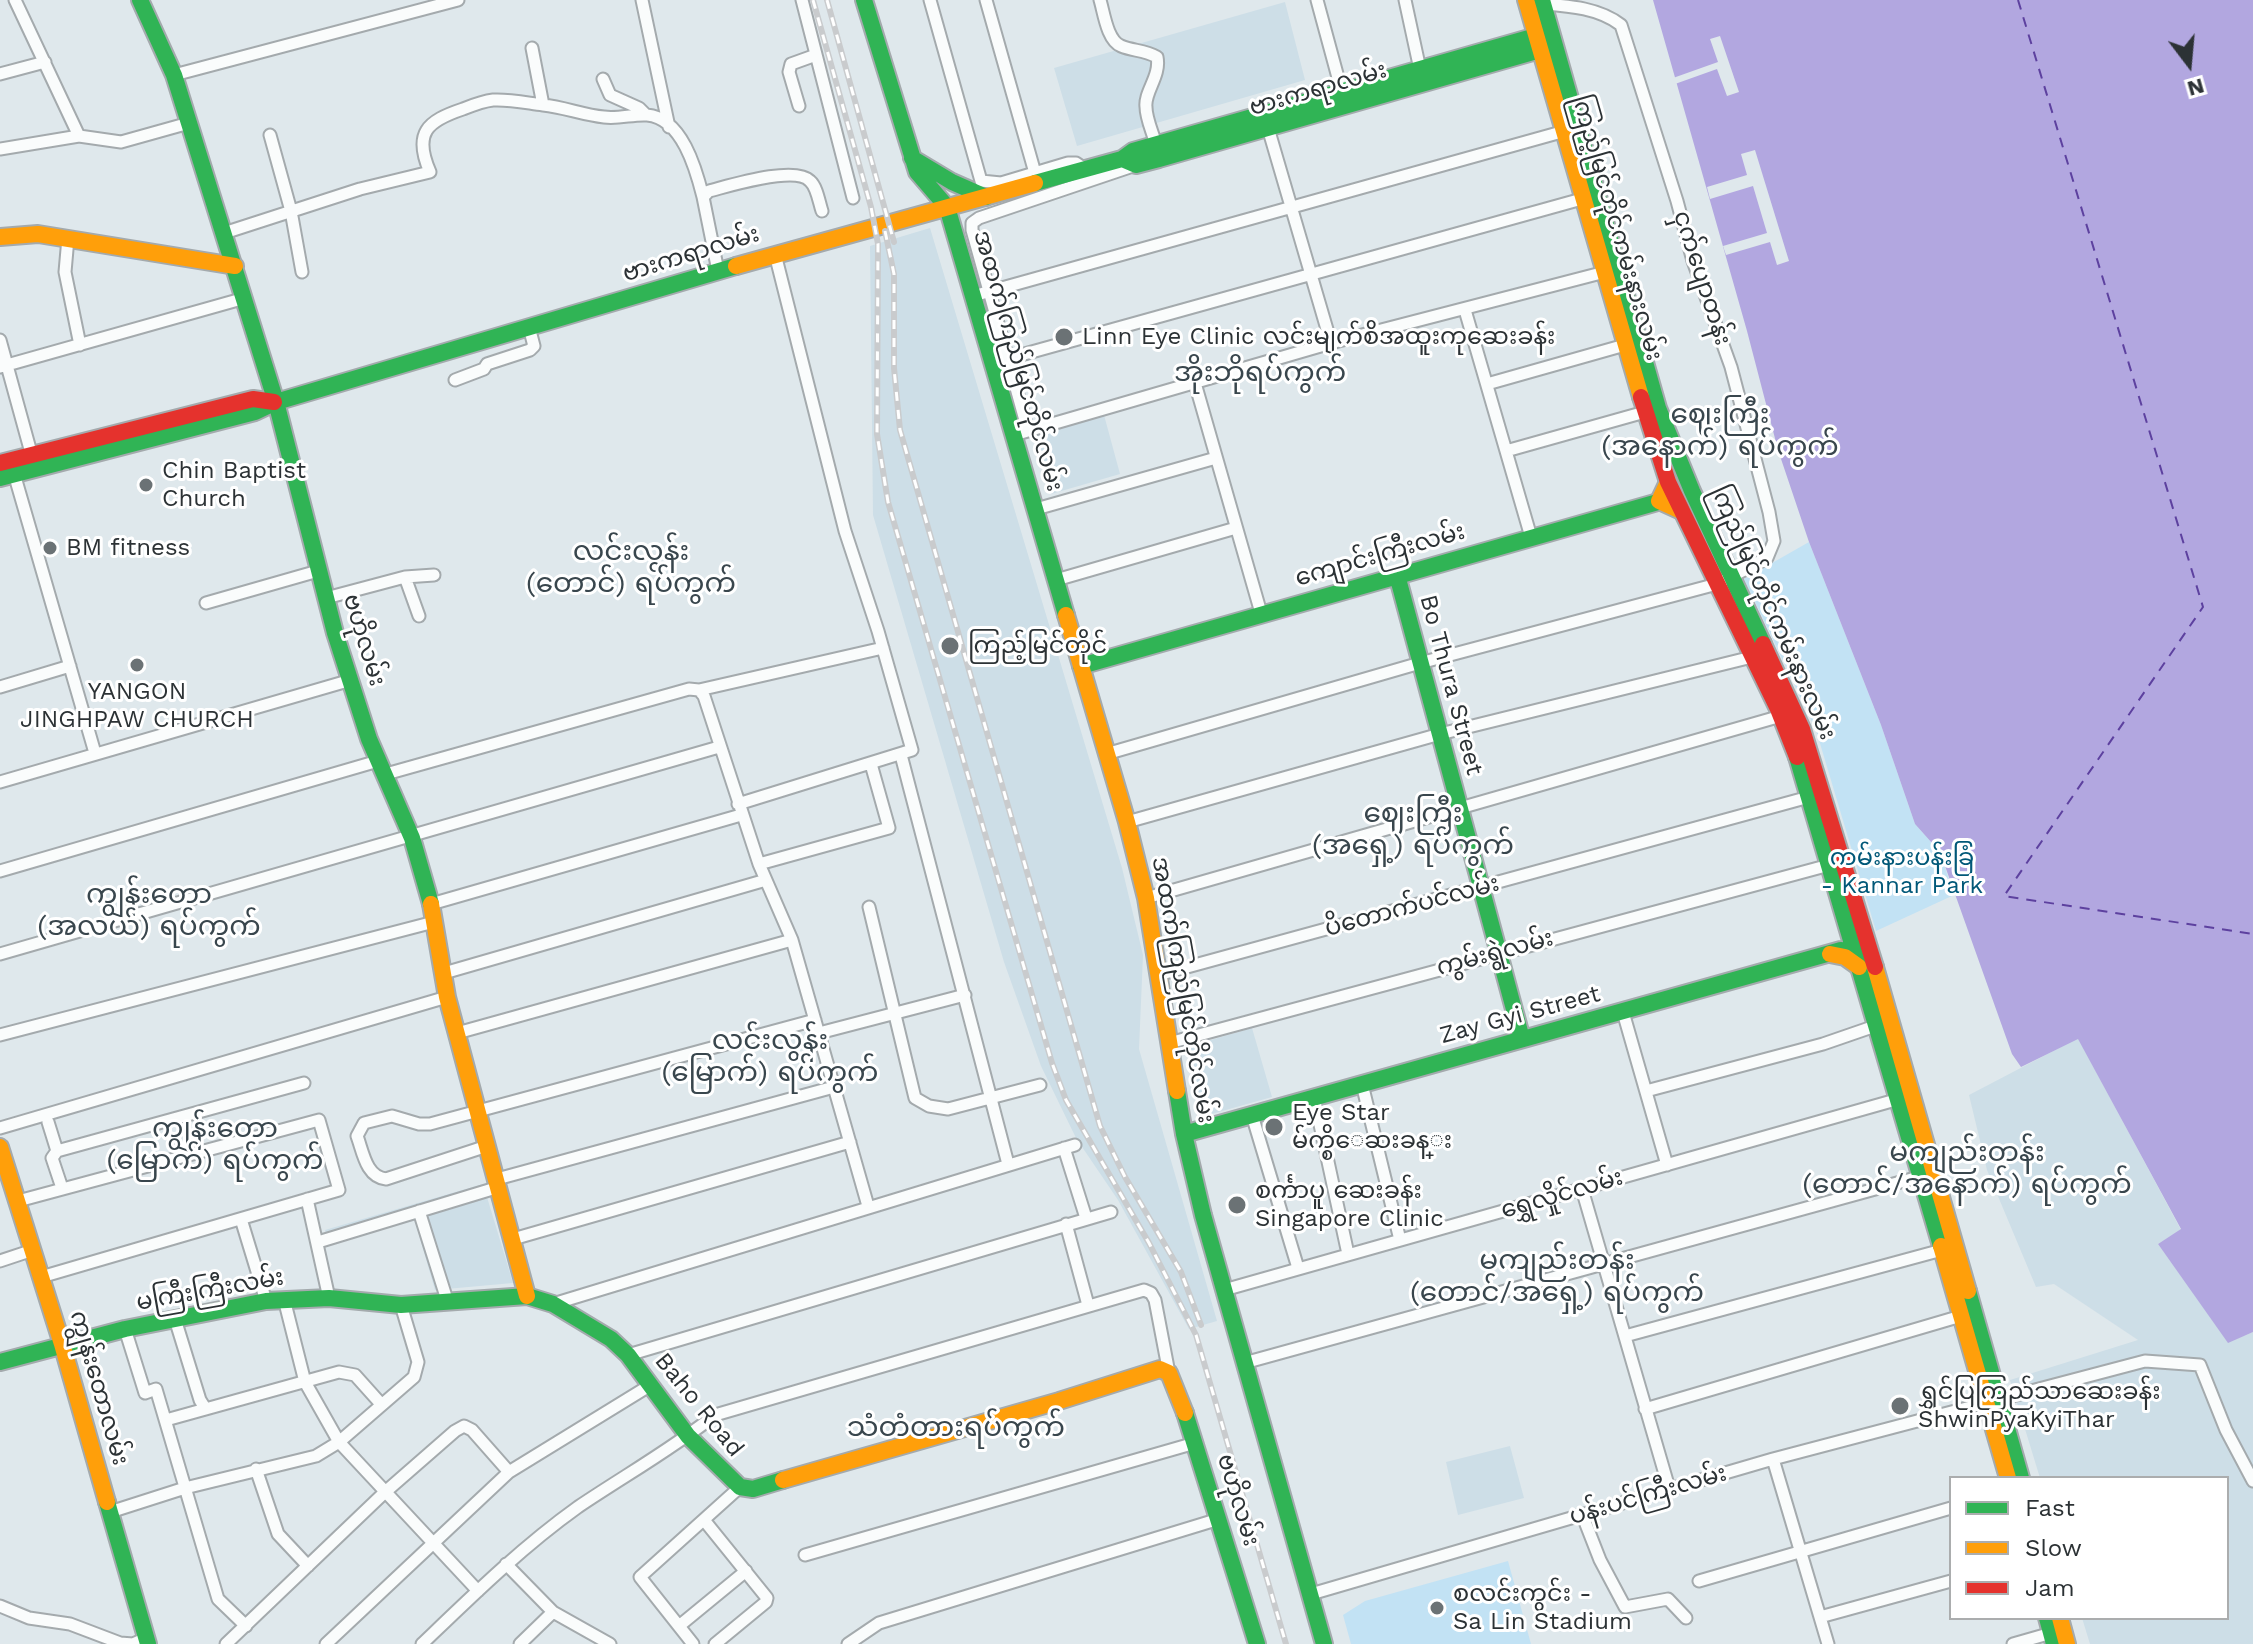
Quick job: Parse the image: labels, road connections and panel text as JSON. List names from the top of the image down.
{
  "streets": {
    "main road": [
      "ဗားကရာလမ်း",
      "ကြည့်မြင်တိုင်ကမ်းနားလမ်း",
      "အထက်ကြည်မြင်တိုင်လမ်း",
      "ကျောင်းကြီးလမ်း",
      "ကြည်မြင်တိုင်ကမ်းနားလမ်း",
      "ဗဟိုလမ်း",
      "Bo Thura Street",
      "Zay Gyi Street",
      "မကြီးကြီးလမ်း",
      "ကျွန်းတောလမ်း",
      "Baho Road"
    ],
    "street": [
      "ငှက်ပျောတန်း",
      "ပိတောက်ပင်လမ်း",
      "ကွမ်းရွဲလမ်း",
      "ရွှေလှိုင်လမ်း",
      "ပန်းပင်ကြီးလမ်း"
    ]
  },
  "crossings": [
    ["ဗားကရာလမ်း", "ကြည့်မြင်တိုင်ကမ်းနားလမ်း"],
    ["ဗားကရာလမ်း", "အထက်ကြည်မြင်တိုင်လမ်း"],
    ["ဗားကရာလမ်း", "ကြည်မြင်တိုင်ကမ်းနားလမ်း"],
    ["ဗားကရာလမ်း", "ဗဟိုလမ်း"],
    ["ကြည့်မြင်တိုင်ကမ်းနားလမ်း", "ကျောင်းကြီးလမ်း"],
    ["ကြည့်မြင်တိုင်ကမ်းနားလမ်း", "ကြည်မြင်တိုင်ကမ်းနားလမ်း"],
    ["ငှက်ပျောတန်း", "ကြည်မြင်တိုင်ကမ်းနားလမ်း"],
    ["အထက်ကြည်မြင်တိုင်လမ်း", "ကျောင်းကြီးလမ်း"],
    ["အထက်ကြည်မြင်တိုင်လမ်း", "ပိတောက်ပင်လမ်း"],
    ["အထက်ကြည်မြင်တိုင်လမ်း", "ကွမ်းရွဲလမ်း"],
    ["အထက်ကြည်မြင်တိုင်လမ်း", "Zay Gyi Street"],
    ["အထက်ကြည်မြင်တိုင်လမ်း", "ရွှေလှိုင်လမ်း"],
    ["အထက်ကြည်မြင်တိုင်လမ်း", "ပန်းပင်ကြီးလမ်း"],
    ["ကျောင်းကြီးလမ်း", "ကြည်မြင်တိုင်ကမ်းနားလမ်း"],
    ["ကျောင်းကြီးလမ်း", "Bo Thura Street"],
    ["ကြည်မြင်တိုင်ကမ်းနားလမ်း", "ပိတောက်ပင်လမ်း"],
    ["ကြည်မြင်တိုင်ကမ်းနားလမ်း", "ကွမ်းရွဲလမ်း"],
    ["ကြည်မြင်တိုင်ကမ်းနားလမ်း", "ရွှေလှိုင်လမ်း"],
    ["ကြည်မြင်တိုင်ကမ်းနားလမ်း", "ပန်းပင်ကြီးလမ်း"],
    ["ဗဟိုလမ်း", "မကြီးကြီးလမ်း"],
    ["ဗဟိုလမ်း", "Baho Road"],
    ["Bo Thura Street", "ပိတောက်ပင်လမ်း"],
    ["Bo Thura Street", "ကွမ်းရွဲလမ်း"],
    ["Bo Thura Street", "Zay Gyi Street"],
    ["မကြီးကြီးလမ်း", "ကျွန်းတောလမ်း"],
    ["မကြီးကြီးလမ်း", "Baho Road"]
  ],
  "districts": [
    "အိုးဘိုရပ်ကွက်",
    "ဈေးကြီး (အနောက်) ရပ်ကွက်",
    "လင်းလွန်း (တောင်) ရပ်ကွက်",
    "ဈေးကြီး (အရှေ့) ရပ်ကွက်",
    "ကျွန်းတော (အလယ်) ရပ်ကွက်",
    "လင်းလွန်း (မြောက်) ရပ်ကွက်",
    "ကျွန်းတော (မြောက်) ရပ်ကွက်",
    "မကျည်းတန်း (တောင်/အနောက်) ရပ်ကွက်",
    "မကျည်းတန်း (တောင်/အရှေ့) ရပ်ကွက်",
    "သံတံတားရပ်ကွက်"
  ],
  "parks": ["ကမ်းနားပန်းခြံ - Kannar Park"],
  "places": [
    "Linn Eye Clinic လင်းမျက်စိအထူးကုဆေးခန်း",
    "Chin Baptist Church",
    "BM fitness",
    "ကြည့်မြင်တိုင်",
    "YANGON JINGHPAW CHURCH",
    "Eye Star မ်က္စိေဆးခန္း",
    "စင်္ကာပူ ဆေးခန်း Singapore Clinic",
    "ရွှင်ပြကြည်သာဆေးခန်း ShwinPyaKyiThar",
    "စလင်းကွင်း - Sa Lin Stadium"
  ],
  "legend": ["Fast", "Slow", "Jam"],
  "north": "bottom"
}
